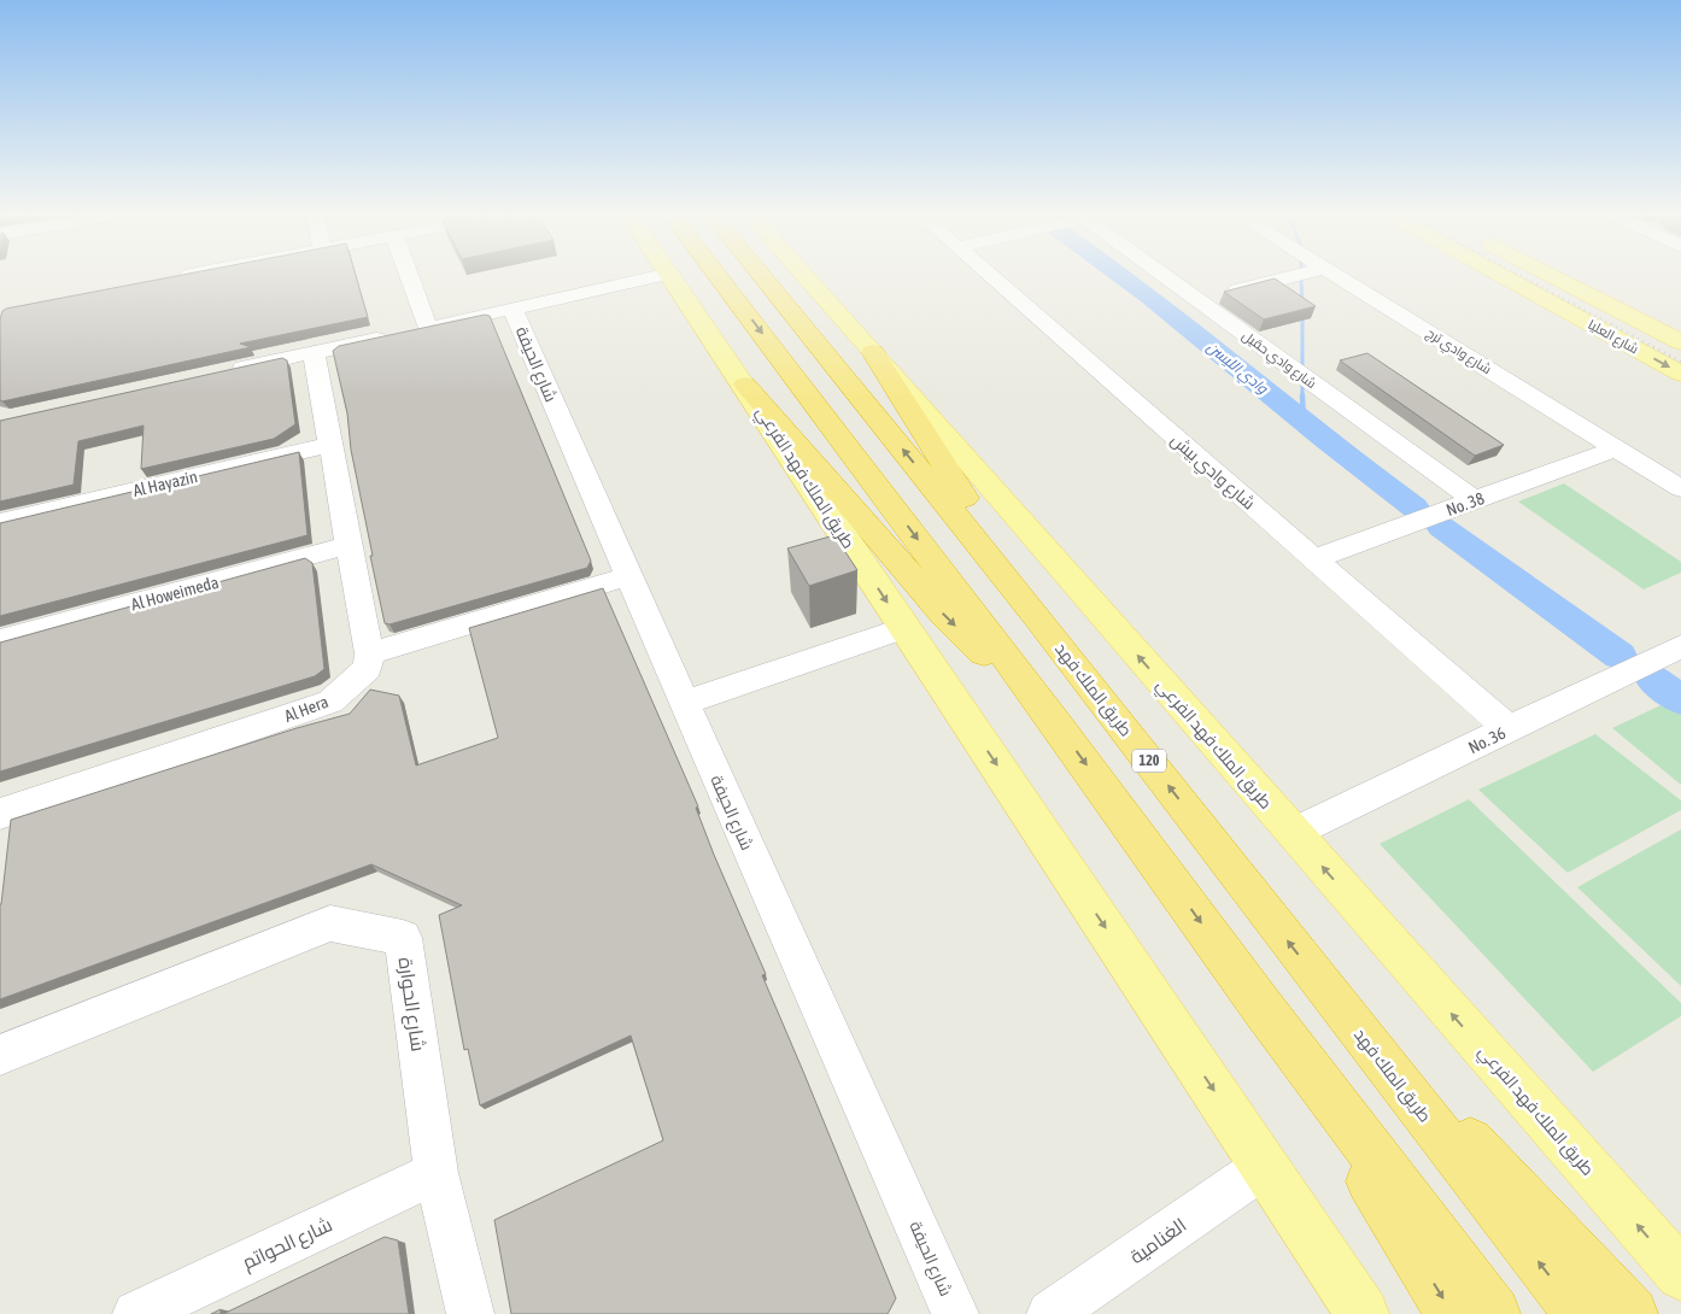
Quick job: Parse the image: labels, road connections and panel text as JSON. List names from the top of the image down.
{
  "streets": {
    "highway": ["طريق الملك فهد", "120"],
    "main road": ["شارع العليا", "طريق الملك فهد الفرعي"],
    "street": [
      "شارع وادي ترج",
      "شارع وادي حقيل",
      "شارع الحيفة",
      "شارع وادي بيش",
      "Al Hayazin",
      "No. 38",
      "Al Howeimeda",
      "Al Hera",
      "No. 36",
      "شارع الحوارة",
      "الغنامية",
      "شارع الحواتم"
    ]
  },
  "crossings": [
    ["شارع وادي ترج", "No. 38"],
    ["شارع وادي حقيل", "No. 38"],
    ["شارع وادي بيش", "No. 38"],
    ["شارع وادي بيش", "No. 36"],
    ["طريق الملك فهد الفرعي", "No. 36"],
    ["طريق الملك فهد الفرعي", "الغنامية"],
    ["شارع الحوارة", "شارع الحواتم"]
  ],
  "water": ["وادي الليسن"]
}
